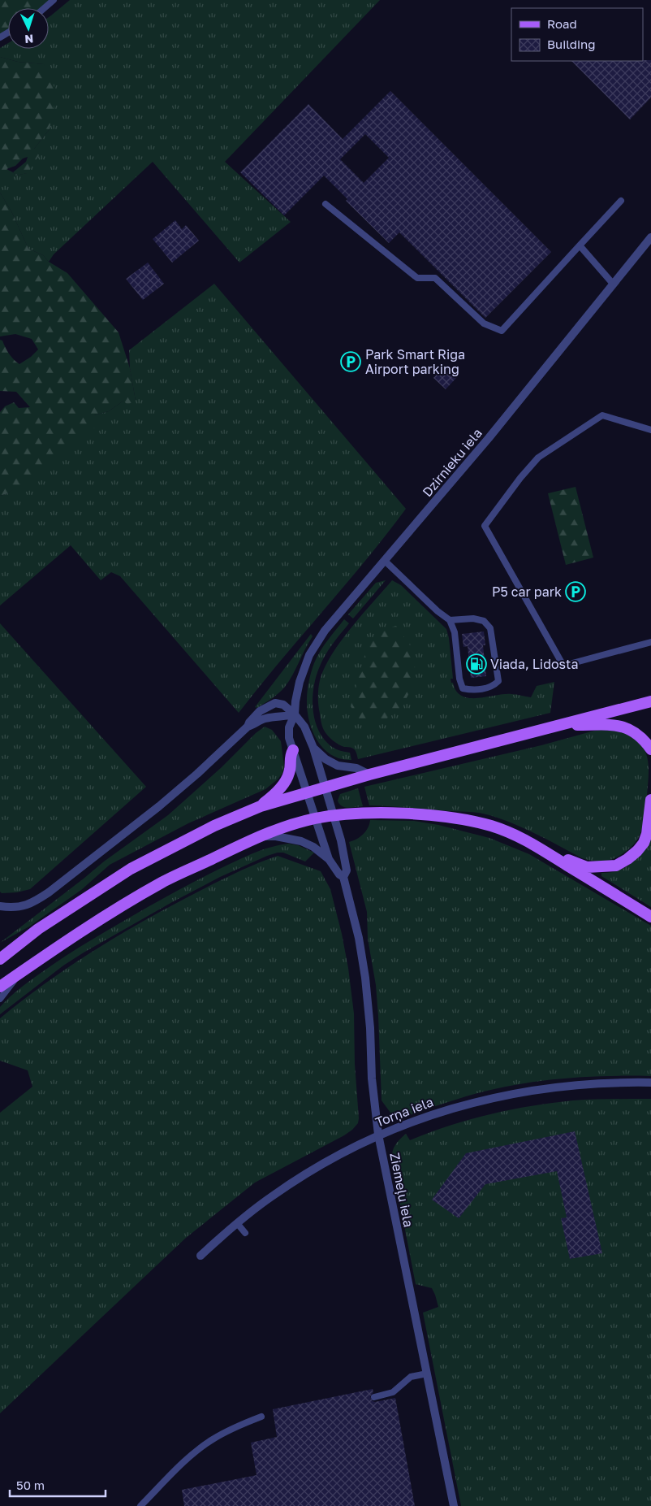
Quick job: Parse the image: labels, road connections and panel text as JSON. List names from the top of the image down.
{
  "streets": {
    "street": ["Dzirnieku iela", "Torņa iela", "Ziemeļu iela"]
  },
  "crossings": [
    ["Dzirnieku iela", "Ziemeļu iela"],
    ["Torņa iela", "Ziemeļu iela"]
  ],
  "places": {
    "parking": ["Park Smart Riga Airport parking", "P5 car park"],
    "fuel station": ["Viada, Lidosta"]
  },
  "legend": ["Road", "Building"],
  "scale_bar": "50 m",
  "north": "bottom"
}
